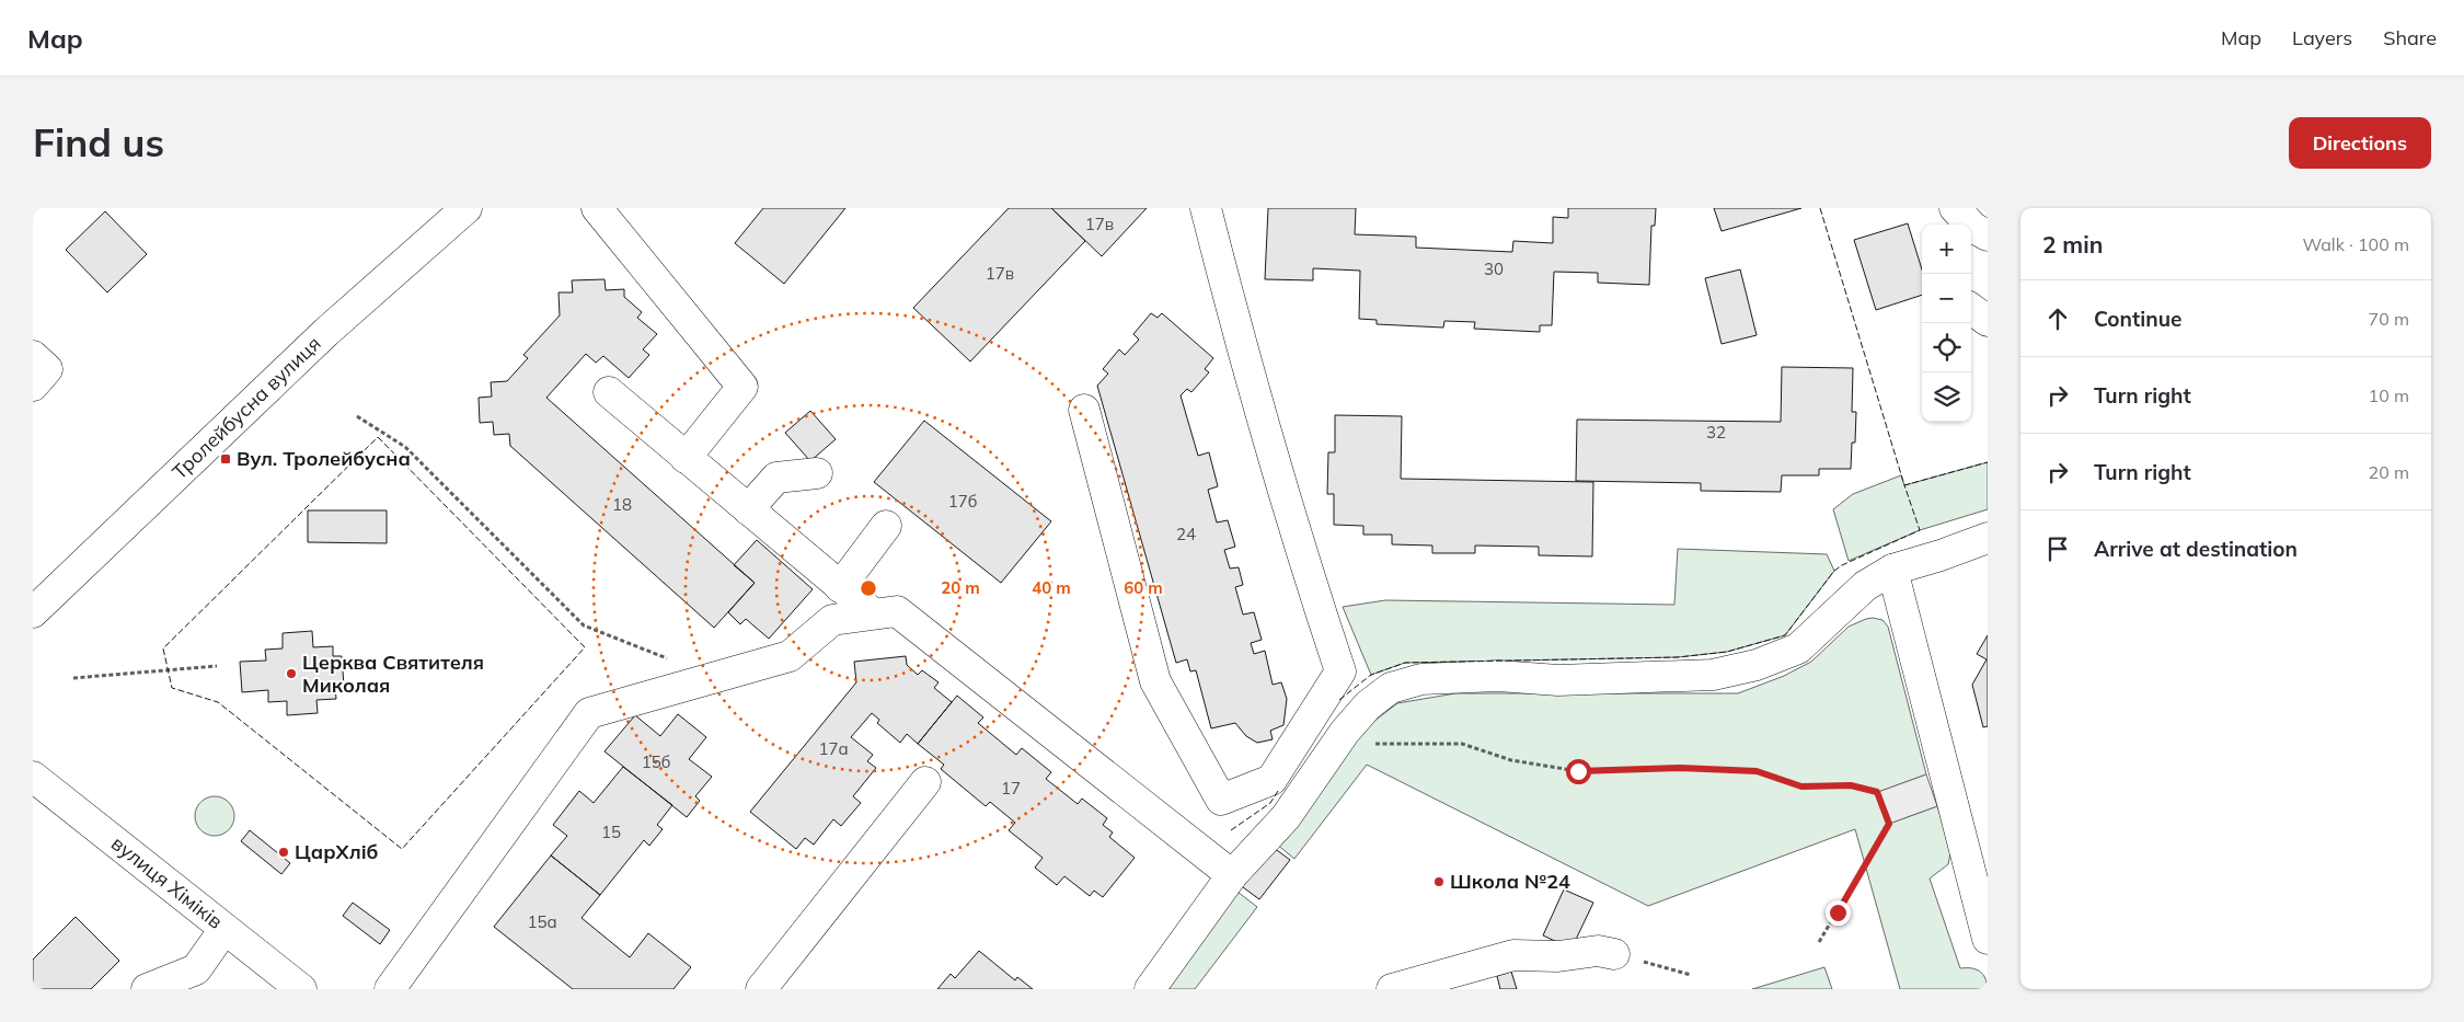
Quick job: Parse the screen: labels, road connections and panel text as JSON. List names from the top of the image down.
{
  "streets": {
    "street": ["Тролейбусна вулиця", "вулиця Хіміків"]
  },
  "places": {
    "transit": ["Вул. Тролейбусна"],
    "other": ["Церква Святителя Миколая", "ЦарХліб", "Школа №24"]
  },
  "house_numbers": [
    "17в",
    "30",
    "17в",
    "32",
    "17б",
    "18",
    "24",
    "17а",
    "15б",
    "17",
    "15",
    "15а"
  ],
  "page": {
    "header": "Map",
    "nav": ["Map", "Layers", "Share"],
    "buttons": "Directions",
    "title": "Find us",
    "heading": ["2 min", "Walk · 100 m"],
    "map_buttons": ["+", "−"],
    "list": [
      ["Continue", "70 m"],
      ["Turn right", "10 m"],
      ["Turn right", "20 m"],
      "Arrive at destination"
    ]
  },
  "rings": ["20 m", "40 m", "60 m"]
}
